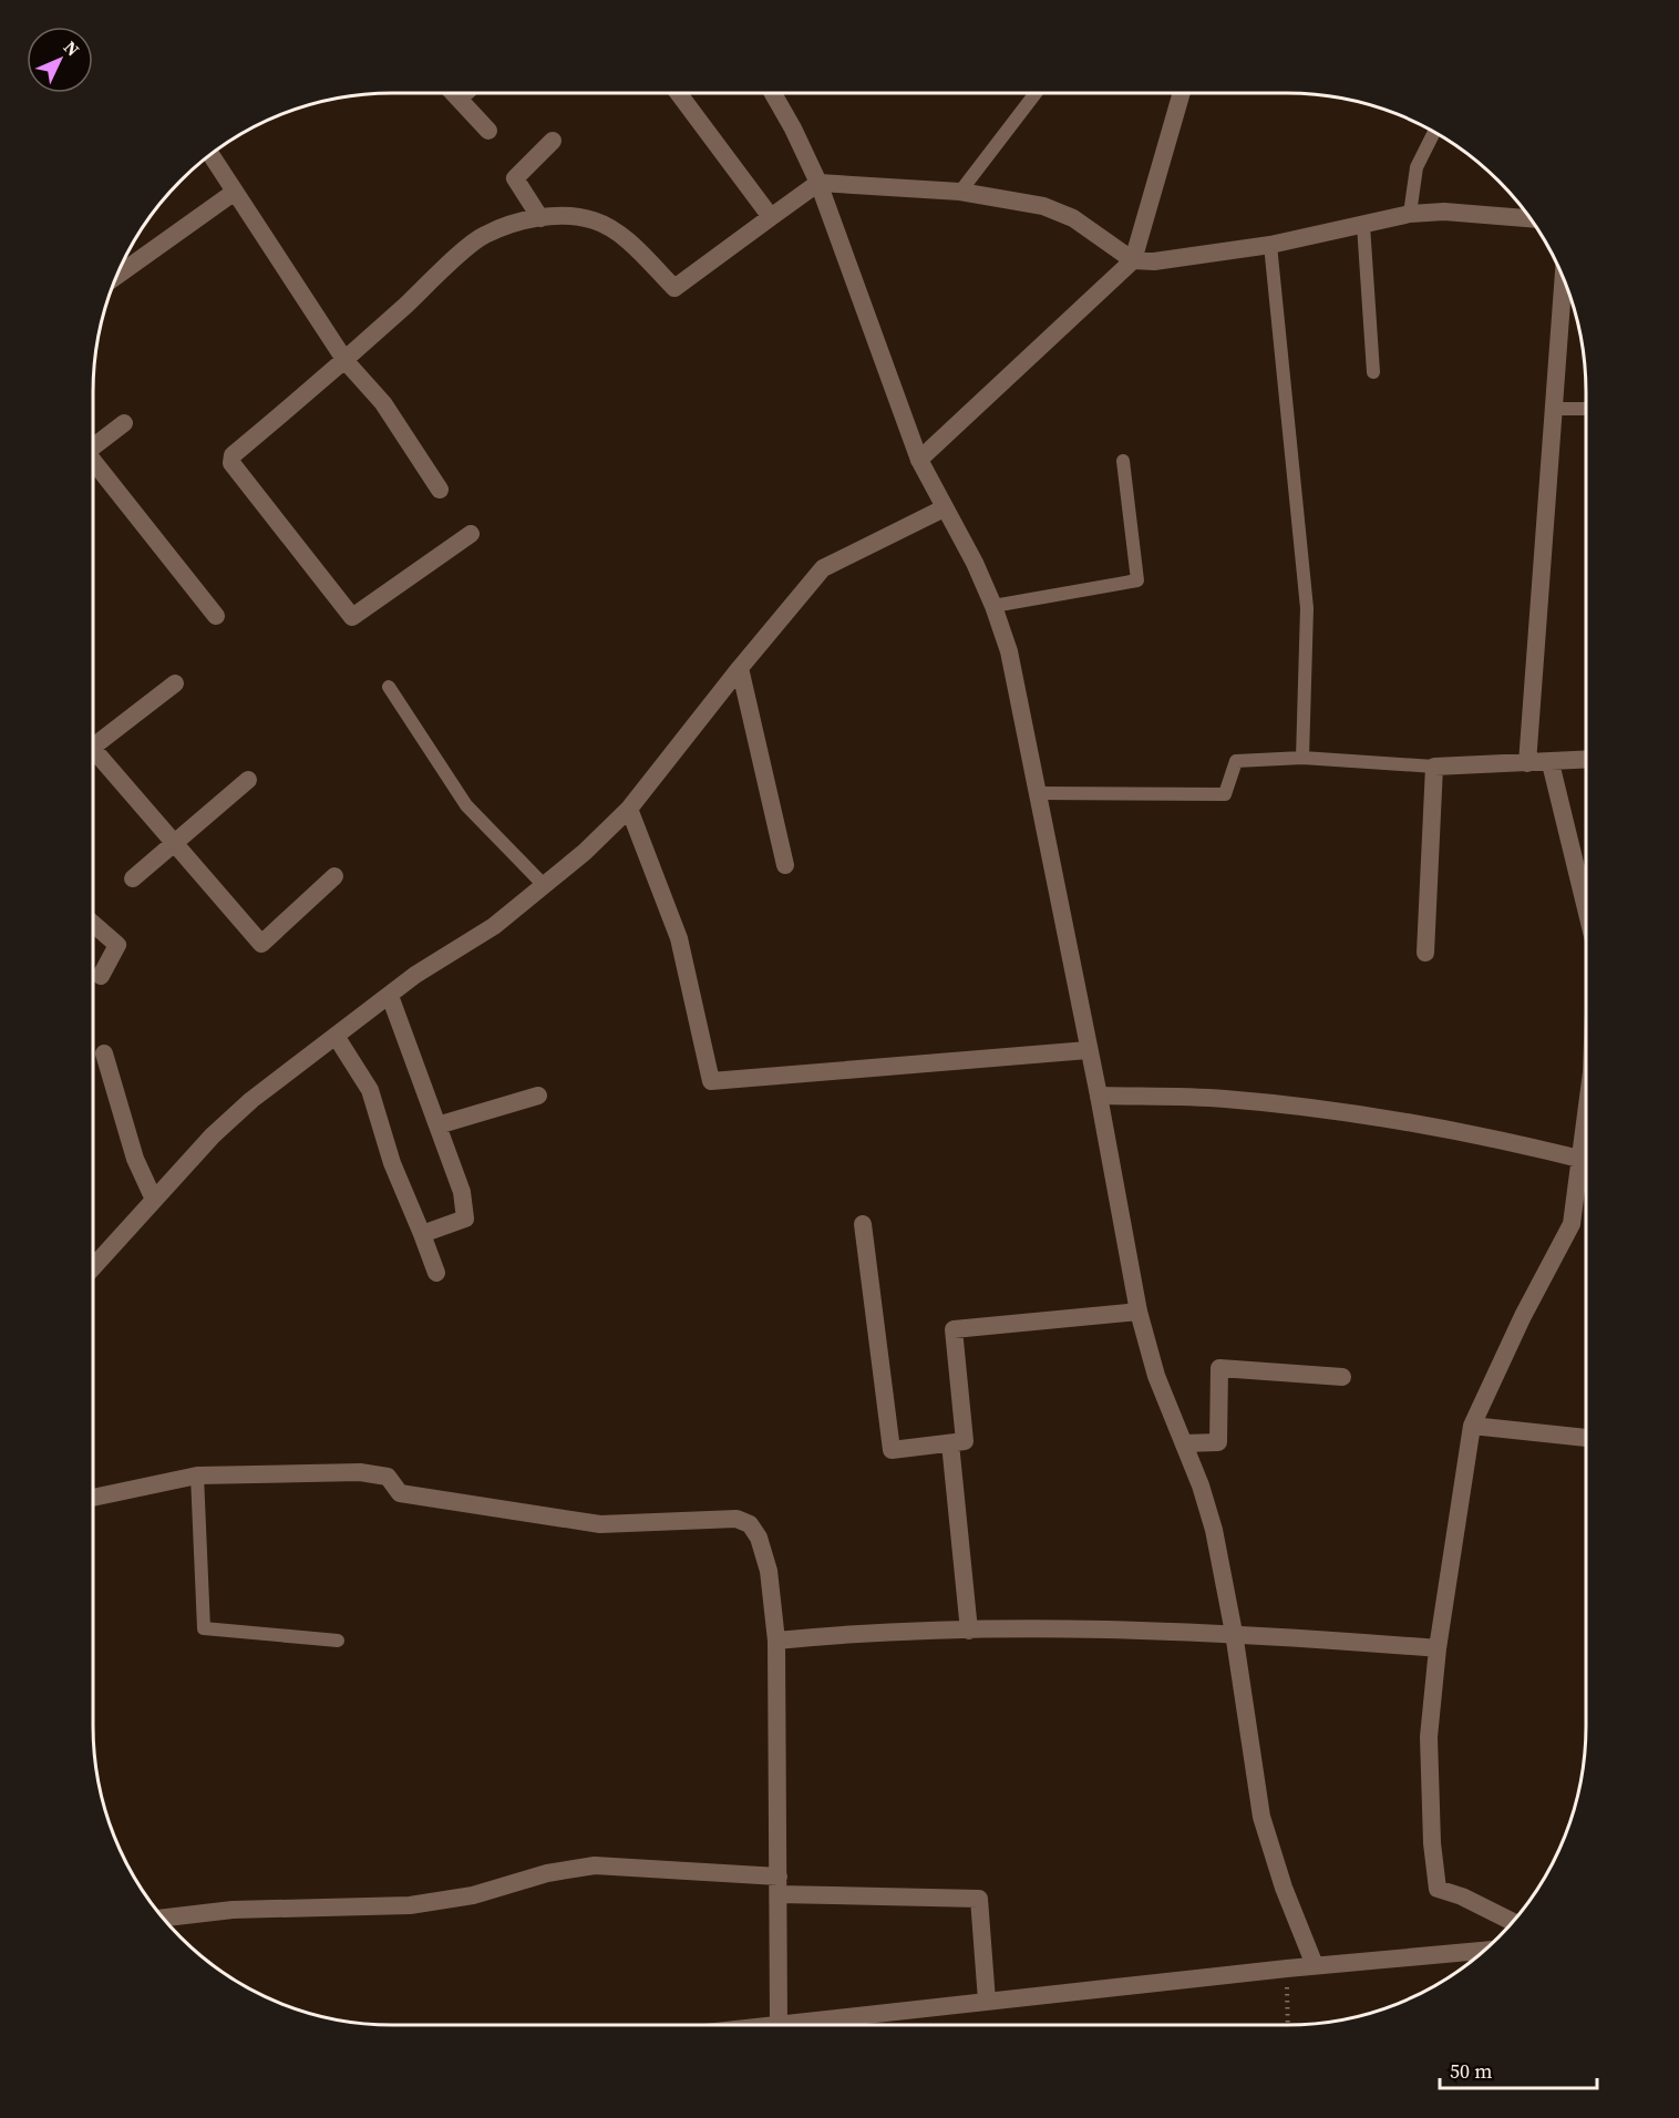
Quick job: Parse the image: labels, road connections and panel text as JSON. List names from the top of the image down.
{
  "scale_bar": "50 m",
  "north": "top right"
}
